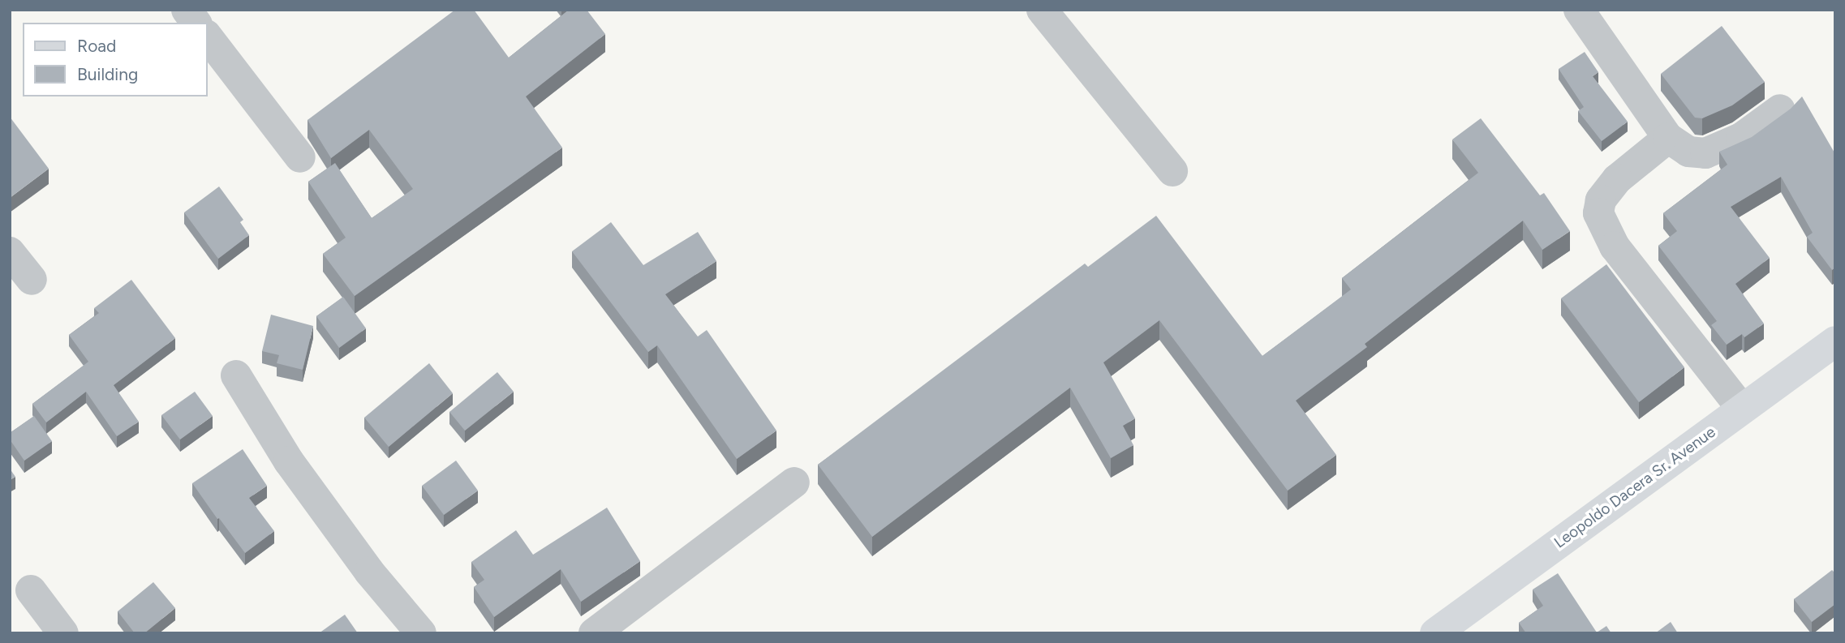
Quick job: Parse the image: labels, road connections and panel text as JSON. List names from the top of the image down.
{
  "streets": {
    "main road": ["Leopoldo Dacera Sr. Avenue"]
  },
  "legend": ["Road", "Building"]
}
